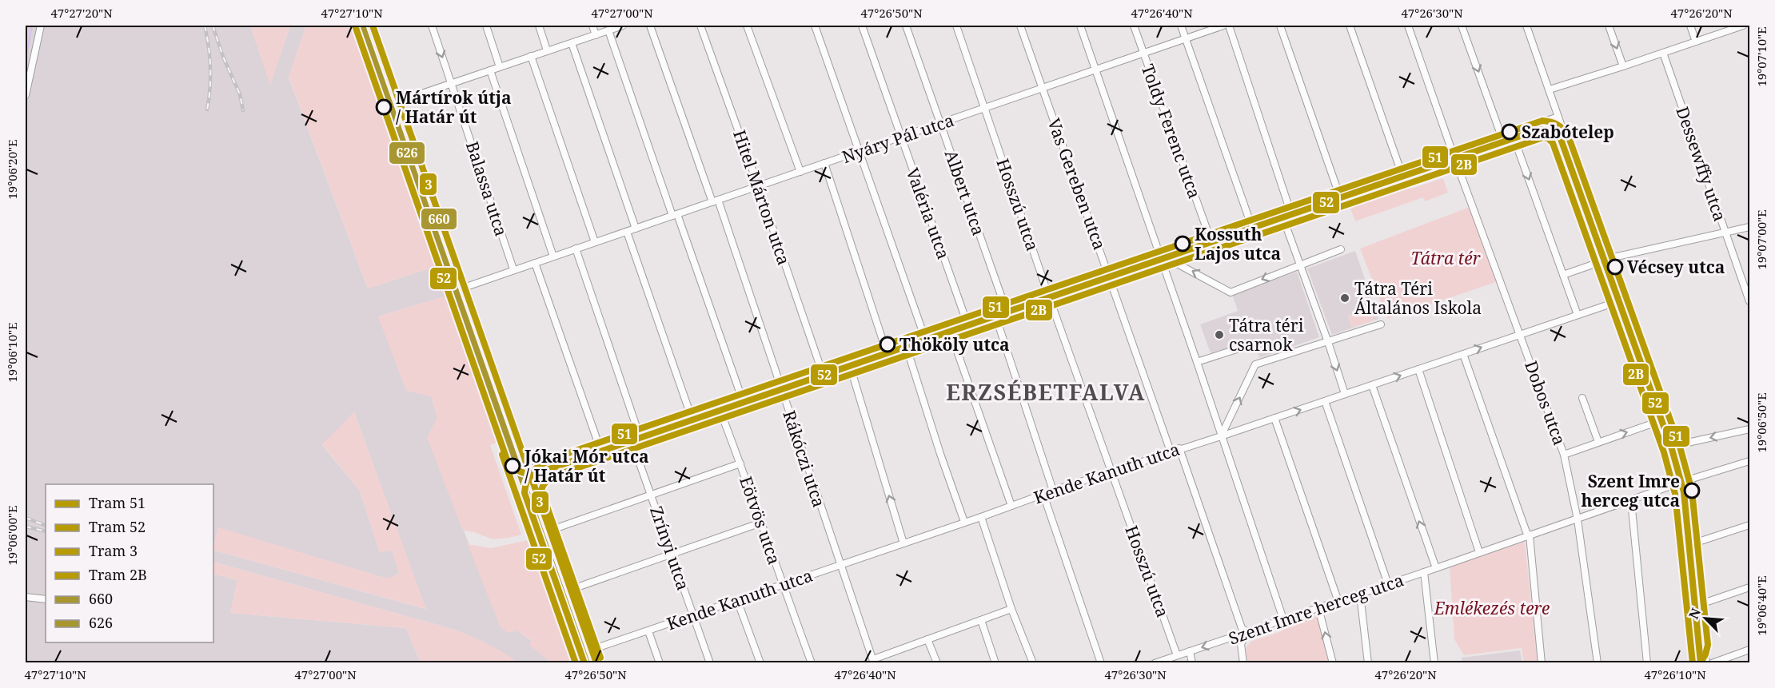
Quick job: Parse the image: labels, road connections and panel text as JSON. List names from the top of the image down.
{
  "streets": {
    "street": [
      "Toldy Ferenc utca",
      "Nyáry Pál utca",
      "Dessewffy utca",
      "Vas Gereben utca",
      "Balassa utca",
      "Albert utca",
      "Hitel Márton utca",
      "Hosszú utca",
      "Valéria utca",
      "Dobos utca",
      "Rákóczi utca",
      "Kende Kanuth utca",
      "Eötvös utca",
      "Zrínyi utca",
      "Szent Imre herceg utca"
    ]
  },
  "crossings": [
    ["Toldy Ferenc utca", "Nyáry Pál utca"],
    ["Nyáry Pál utca", "Vas Gereben utca"],
    ["Nyáry Pál utca", "Balassa utca"],
    ["Nyáry Pál utca", "Albert utca"],
    ["Nyáry Pál utca", "Hitel Márton utca"],
    ["Nyáry Pál utca", "Hosszú utca"],
    ["Nyáry Pál utca", "Valéria utca"],
    ["Nyáry Pál utca", "Rákóczi utca"],
    ["Vas Gereben utca", "Kende Kanuth utca"],
    ["Hosszú utca", "Kende Kanuth utca"],
    ["Hosszú utca", "Szent Imre herceg utca"],
    ["Dobos utca", "Kende Kanuth utca"],
    ["Dobos utca", "Szent Imre herceg utca"],
    ["Rákóczi utca", "Kende Kanuth utca"],
    ["Kende Kanuth utca", "Eötvös utca"],
    ["Kende Kanuth utca", "Zrínyi utca"]
  ],
  "districts": ["ERZSÉBETFALVA"],
  "parks": ["Tátra tér", "Emlékezés tere"],
  "places": [
    "Mártírok útja / Határ út",
    "Szabótelep",
    "Kossuth Lajos utca",
    "Vécsey utca",
    "Tátra Téri Általános Iskola",
    "Tátra téri csarnok",
    "Thököly utca",
    "Jókai Mór utca / Határ út",
    "Szent Imre herceg utca"
  ],
  "lines": [
    "tram line 3",
    "transit line 660",
    "tram line 52",
    "transit line 626",
    "tram line 51",
    "tram line 2B"
  ],
  "legend": [
    "Tram 51",
    "Tram 52",
    "Tram 3",
    "Tram 2B",
    "660",
    "626"
  ],
  "north": "top left",
  "coordinates": [
    "47°27'20\"N",
    "47°27'10\"N",
    "47°27'00\"N",
    "47°26'50\"N",
    "47°26'40\"N",
    "47°26'30\"N",
    "47°26'20\"N",
    "19°07'10\"E",
    "19°06'20\"E",
    "19°07'00\"E",
    "19°06'10\"E",
    "19°06'50\"E",
    "19°06'00\"E",
    "19°06'40\"E",
    "47°26'10\"N"
  ]
}
